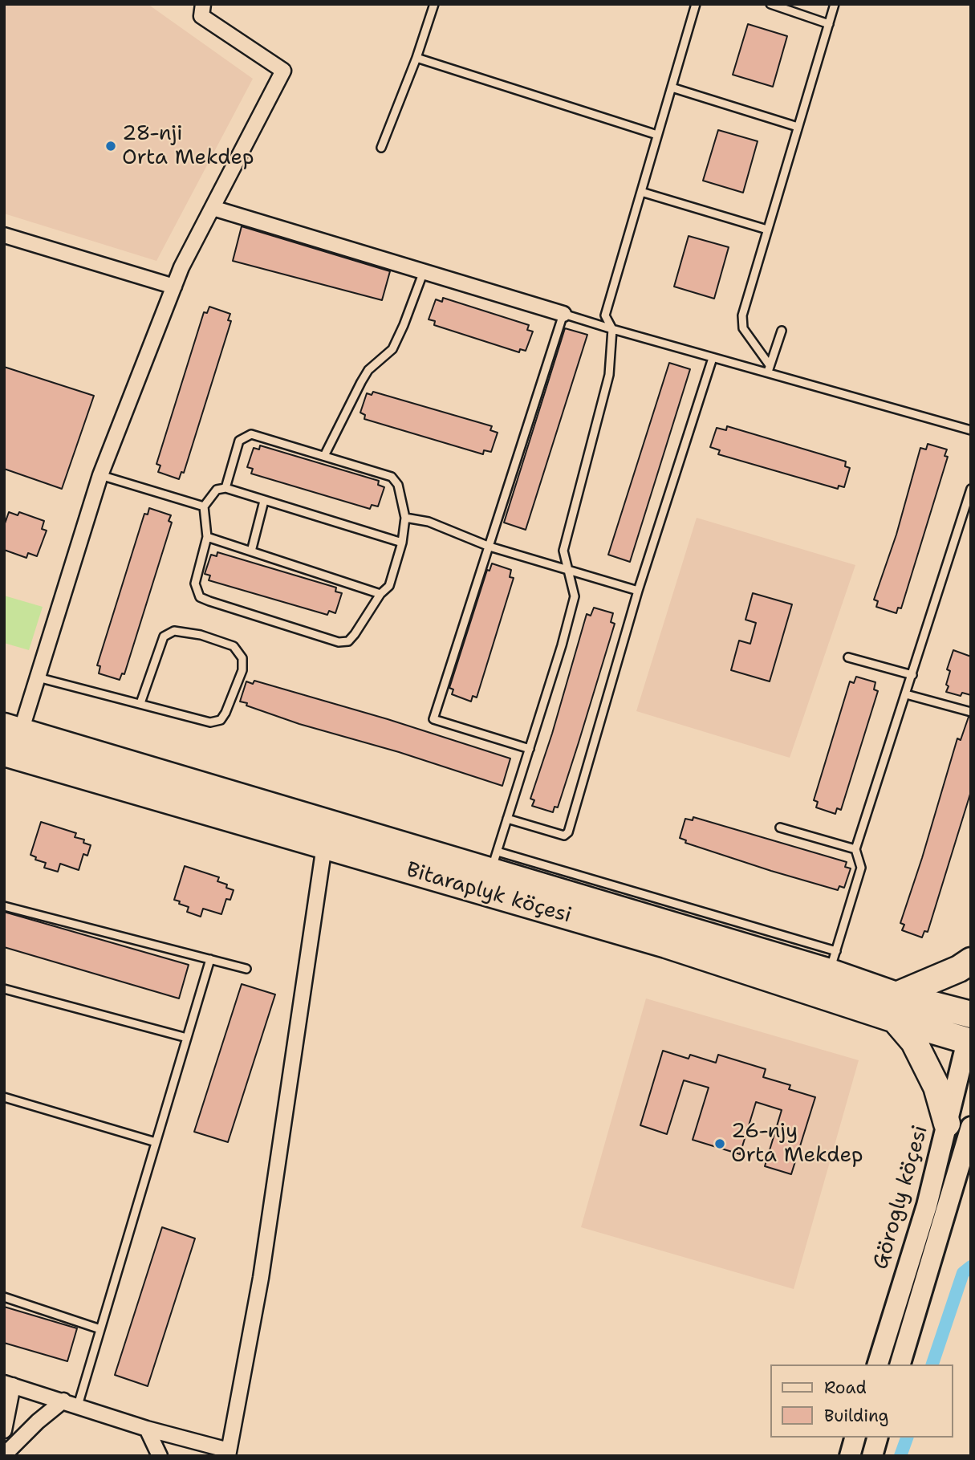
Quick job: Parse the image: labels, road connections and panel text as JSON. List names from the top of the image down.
{
  "streets": {
    "highway": ["Bitaraplyk köçesi"],
    "main road": ["Görogly köçesi"]
  },
  "crossings": [
    ["Bitaraplyk köçesi", "Görogly köçesi"]
  ],
  "places": ["28-nji Orta Mekdep", "26-njy Orta Mekdep"],
  "legend": ["Road", "Building"]
}
